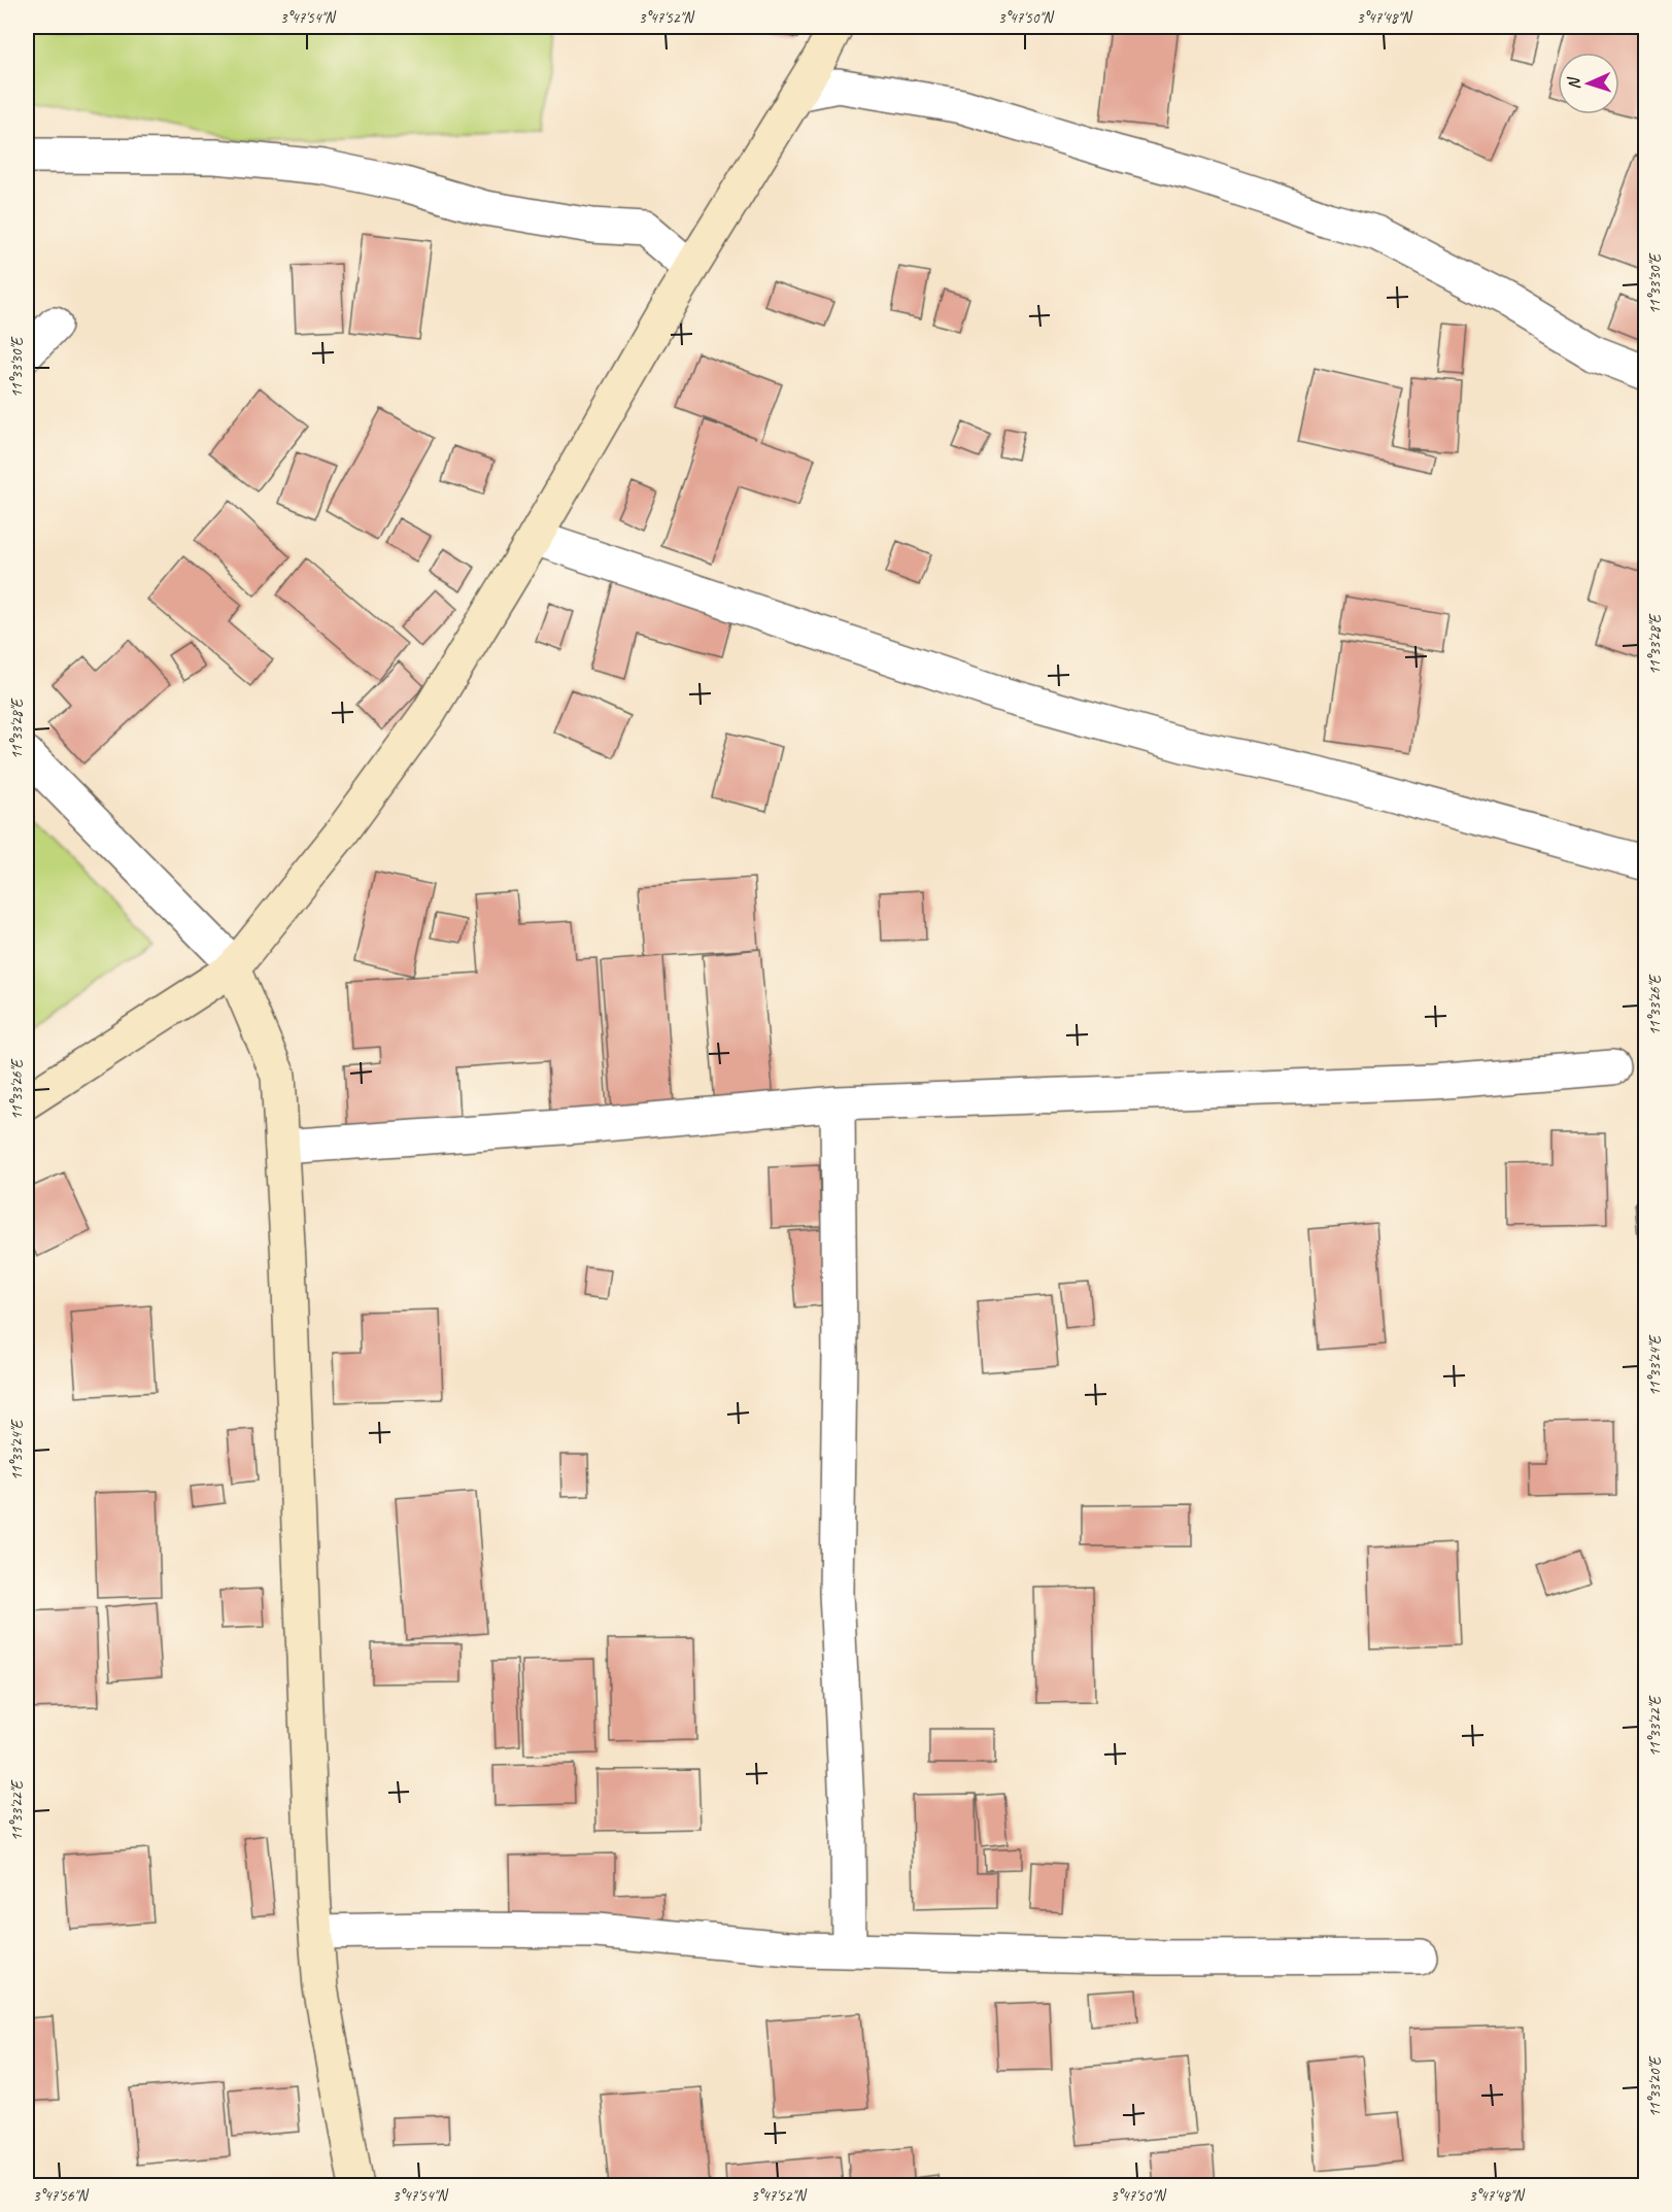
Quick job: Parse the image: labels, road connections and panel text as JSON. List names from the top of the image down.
{
  "north": "left",
  "coordinates": [
    "3°47'54\"N",
    "3°47'52\"N",
    "3°47'50\"N",
    "3°47'48\"N",
    "11°33'30\"E",
    "11°33'28\"E",
    "11°33'26\"E",
    "11°33'24\"E",
    "11°33'22\"E",
    "11°33'20\"E",
    "3°47'56\"N"
  ]
}
